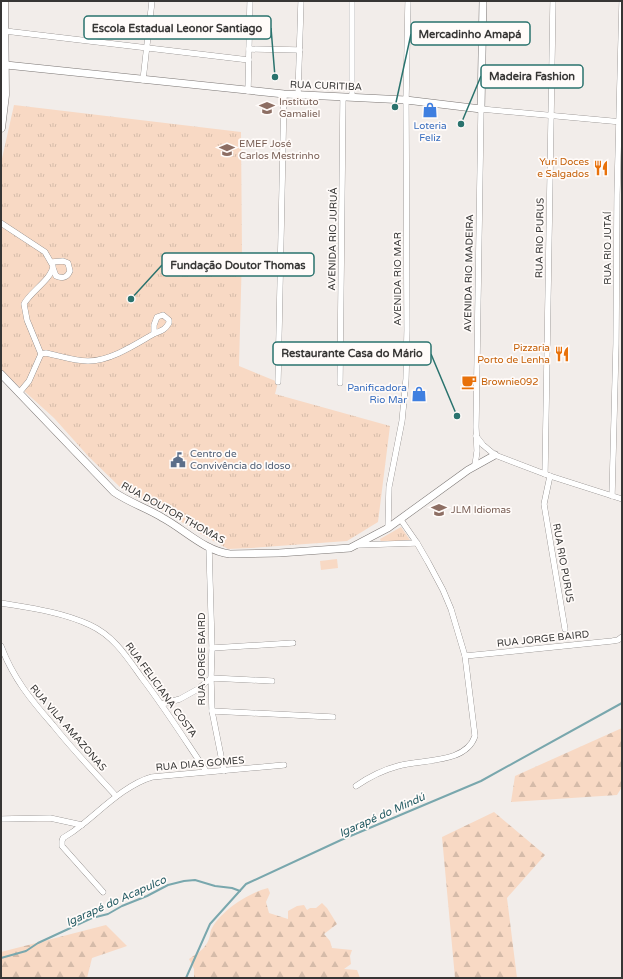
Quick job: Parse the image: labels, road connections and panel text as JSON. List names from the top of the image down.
{
  "streets": {
    "street": [
      "RUA CURITIBA",
      "RUA RIO PURUS",
      "AVENIDA RIO JURUÁ",
      "RUA RIO JUTAÍ",
      "AVENIDA RIO MADEIRA",
      "AVENIDA RIO MAR",
      "RUA DOUTOR THOMAS",
      "RUA JORGE BAIRD",
      "RUA FELICIANA COSTA",
      "RUA VILA AMAZONAS",
      "RUA DIAS GOMES"
    ]
  },
  "crossings": [
    ["RUA CURITIBA", "RUA RIO PURUS"],
    ["RUA CURITIBA", "AVENIDA RIO JURUÁ"],
    ["RUA CURITIBA", "RUA RIO JUTAÍ"],
    ["RUA CURITIBA", "AVENIDA RIO MADEIRA"],
    ["RUA CURITIBA", "AVENIDA RIO MAR"],
    ["AVENIDA RIO MADEIRA", "RUA DOUTOR THOMAS"],
    ["AVENIDA RIO MAR", "RUA DOUTOR THOMAS"],
    ["RUA DOUTOR THOMAS", "RUA JORGE BAIRD"],
    ["RUA JORGE BAIRD", "RUA DIAS GOMES"],
    ["RUA FELICIANA COSTA", "RUA DIAS GOMES"],
    ["RUA VILA AMAZONAS", "RUA DIAS GOMES"]
  ],
  "water": ["Igarapé do Mindú", "Igarapé do Acapulco"],
  "places": {
    "other": [
      "Escola Estadual Leonor Santiago",
      "Mercadinho Amapá",
      "Madeira Fashion",
      "Fundação Doutor Thomas",
      "Restaurante Casa do Mário"
    ],
    "school or university": ["Instituto Gamaliel", "EMEF José Carlos Mestrinho", "JLM Idiomas"],
    "shop": ["Loteria Feliz", "Panificadora Rio Mar"],
    "restaurant": ["Yuri Doces e Salgados", "Pizzaria Porto de Lenha"],
    "cafe": ["Brownie092"],
    "public building": ["Centro de Convivência do Idoso"]
  }
}
